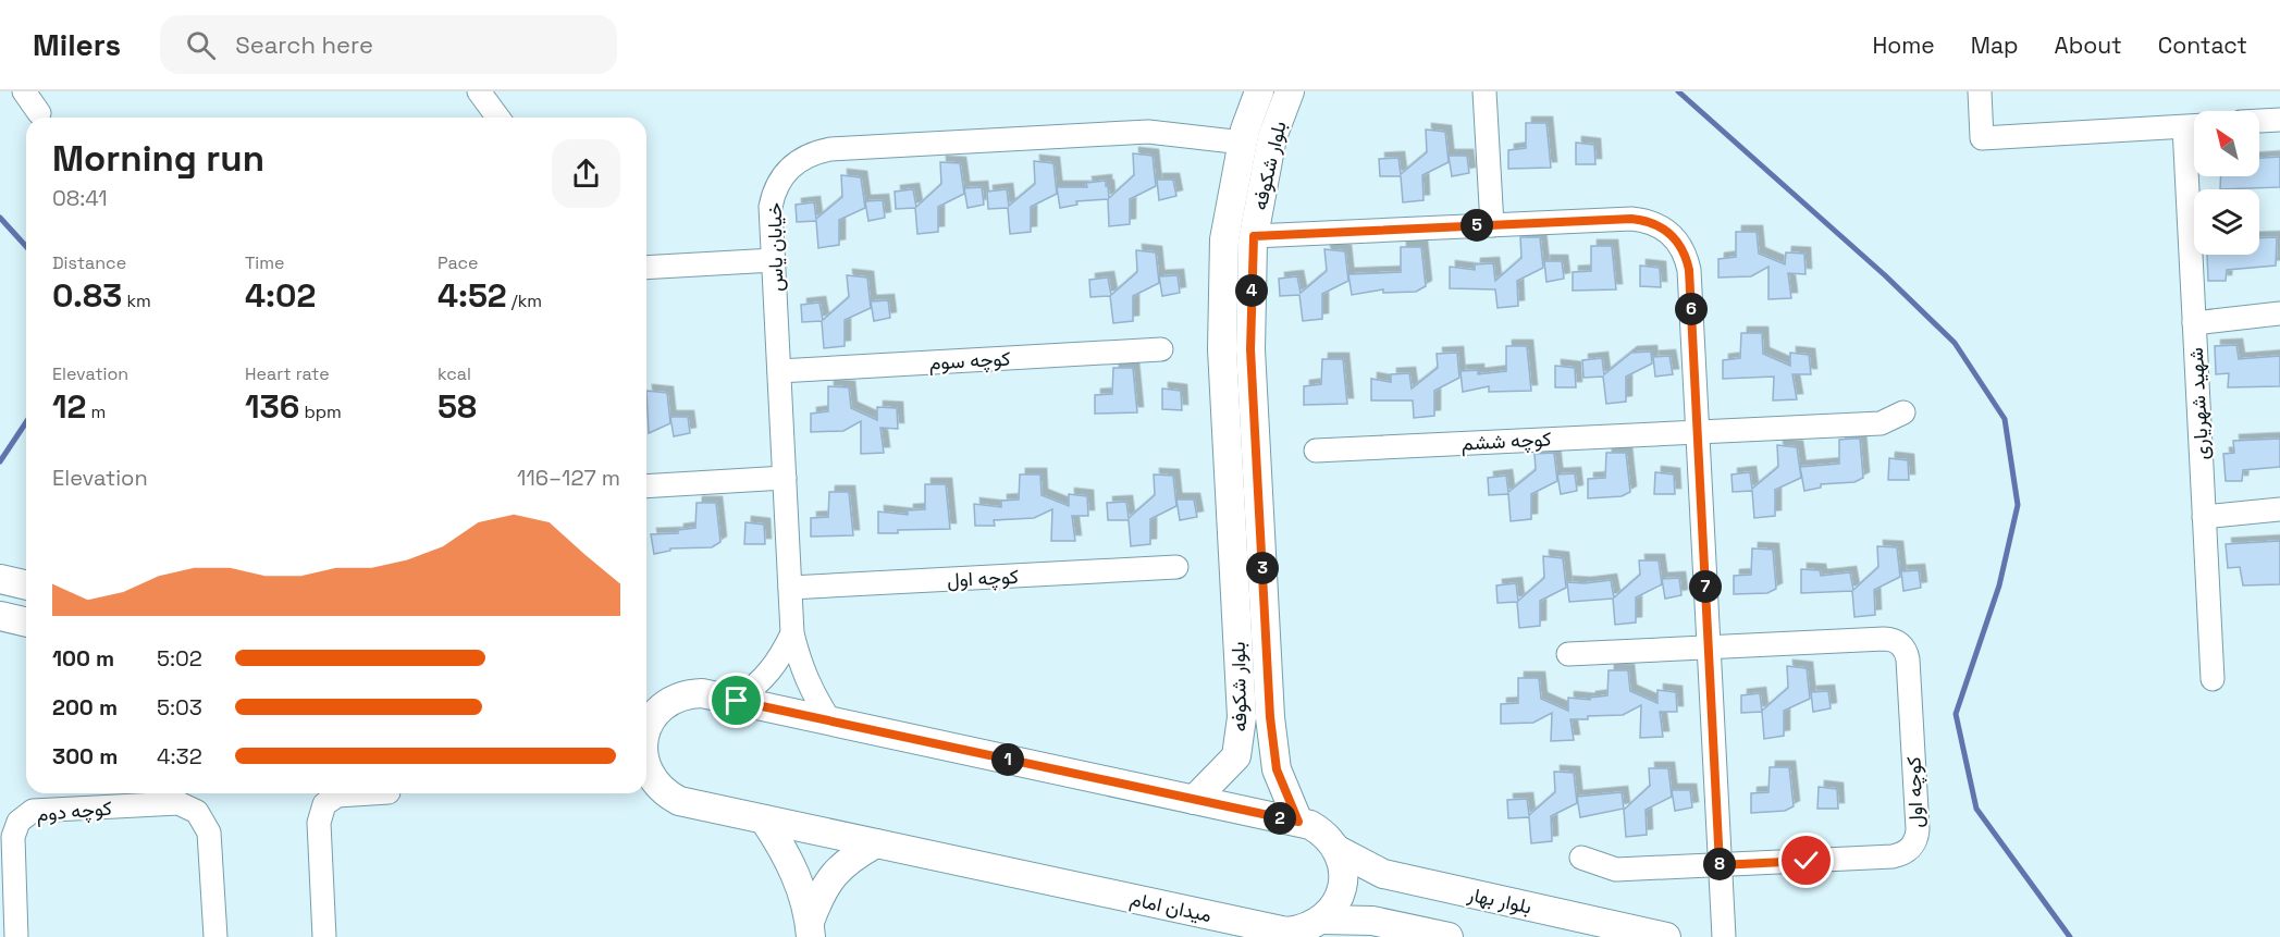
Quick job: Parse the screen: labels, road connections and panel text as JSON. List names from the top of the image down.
{
  "streets": {
    "street": [
      "بلوار شکوفه",
      "خیابان یاس",
      "کوچه سوم",
      "شهید شهریاری",
      "کوچه ششم",
      "کوچه اول",
      "کوچه دوم",
      "بلوار بهار",
      "میدان امام"
    ]
  },
  "crossings": [
    ["بلوار شکوفه", "خیابان یاس"],
    ["بلوار شکوفه", "میدان امام"],
    ["خیابان یاس", "کوچه سوم"],
    ["خیابان یاس", "کوچه اول"],
    ["خیابان یاس", "میدان امام"],
    ["بلوار بهار", "میدان امام"]
  ],
  "north": "top left",
  "page": {
    "header": "Milers",
    "search": "Search here",
    "nav": [
      "Home",
      "Map",
      "About",
      "Contact"
    ],
    "heading": ["Morning run", "08:41"],
    "pins": [
      "5",
      "4",
      "6",
      "3",
      "7",
      "1",
      "2",
      "8"
    ],
    "stats": [
      ["Distance", "0.83 km"],
      ["Time", "4:02"],
      ["Pace", "4:52 /km"],
      ["Elevation", "12 m"],
      ["Heart rate", "136 bpm"],
      ["kcal", "58"]
    ],
    "chart": ["Elevation", "116–127 m"],
    "list": [
      {
        "name": "100 m",
        "note": "5:02"
      },
      {
        "name": "200 m",
        "note": "5:03"
      },
      {
        "name": "300 m",
        "note": "4:32"
      }
    ]
  }
}
